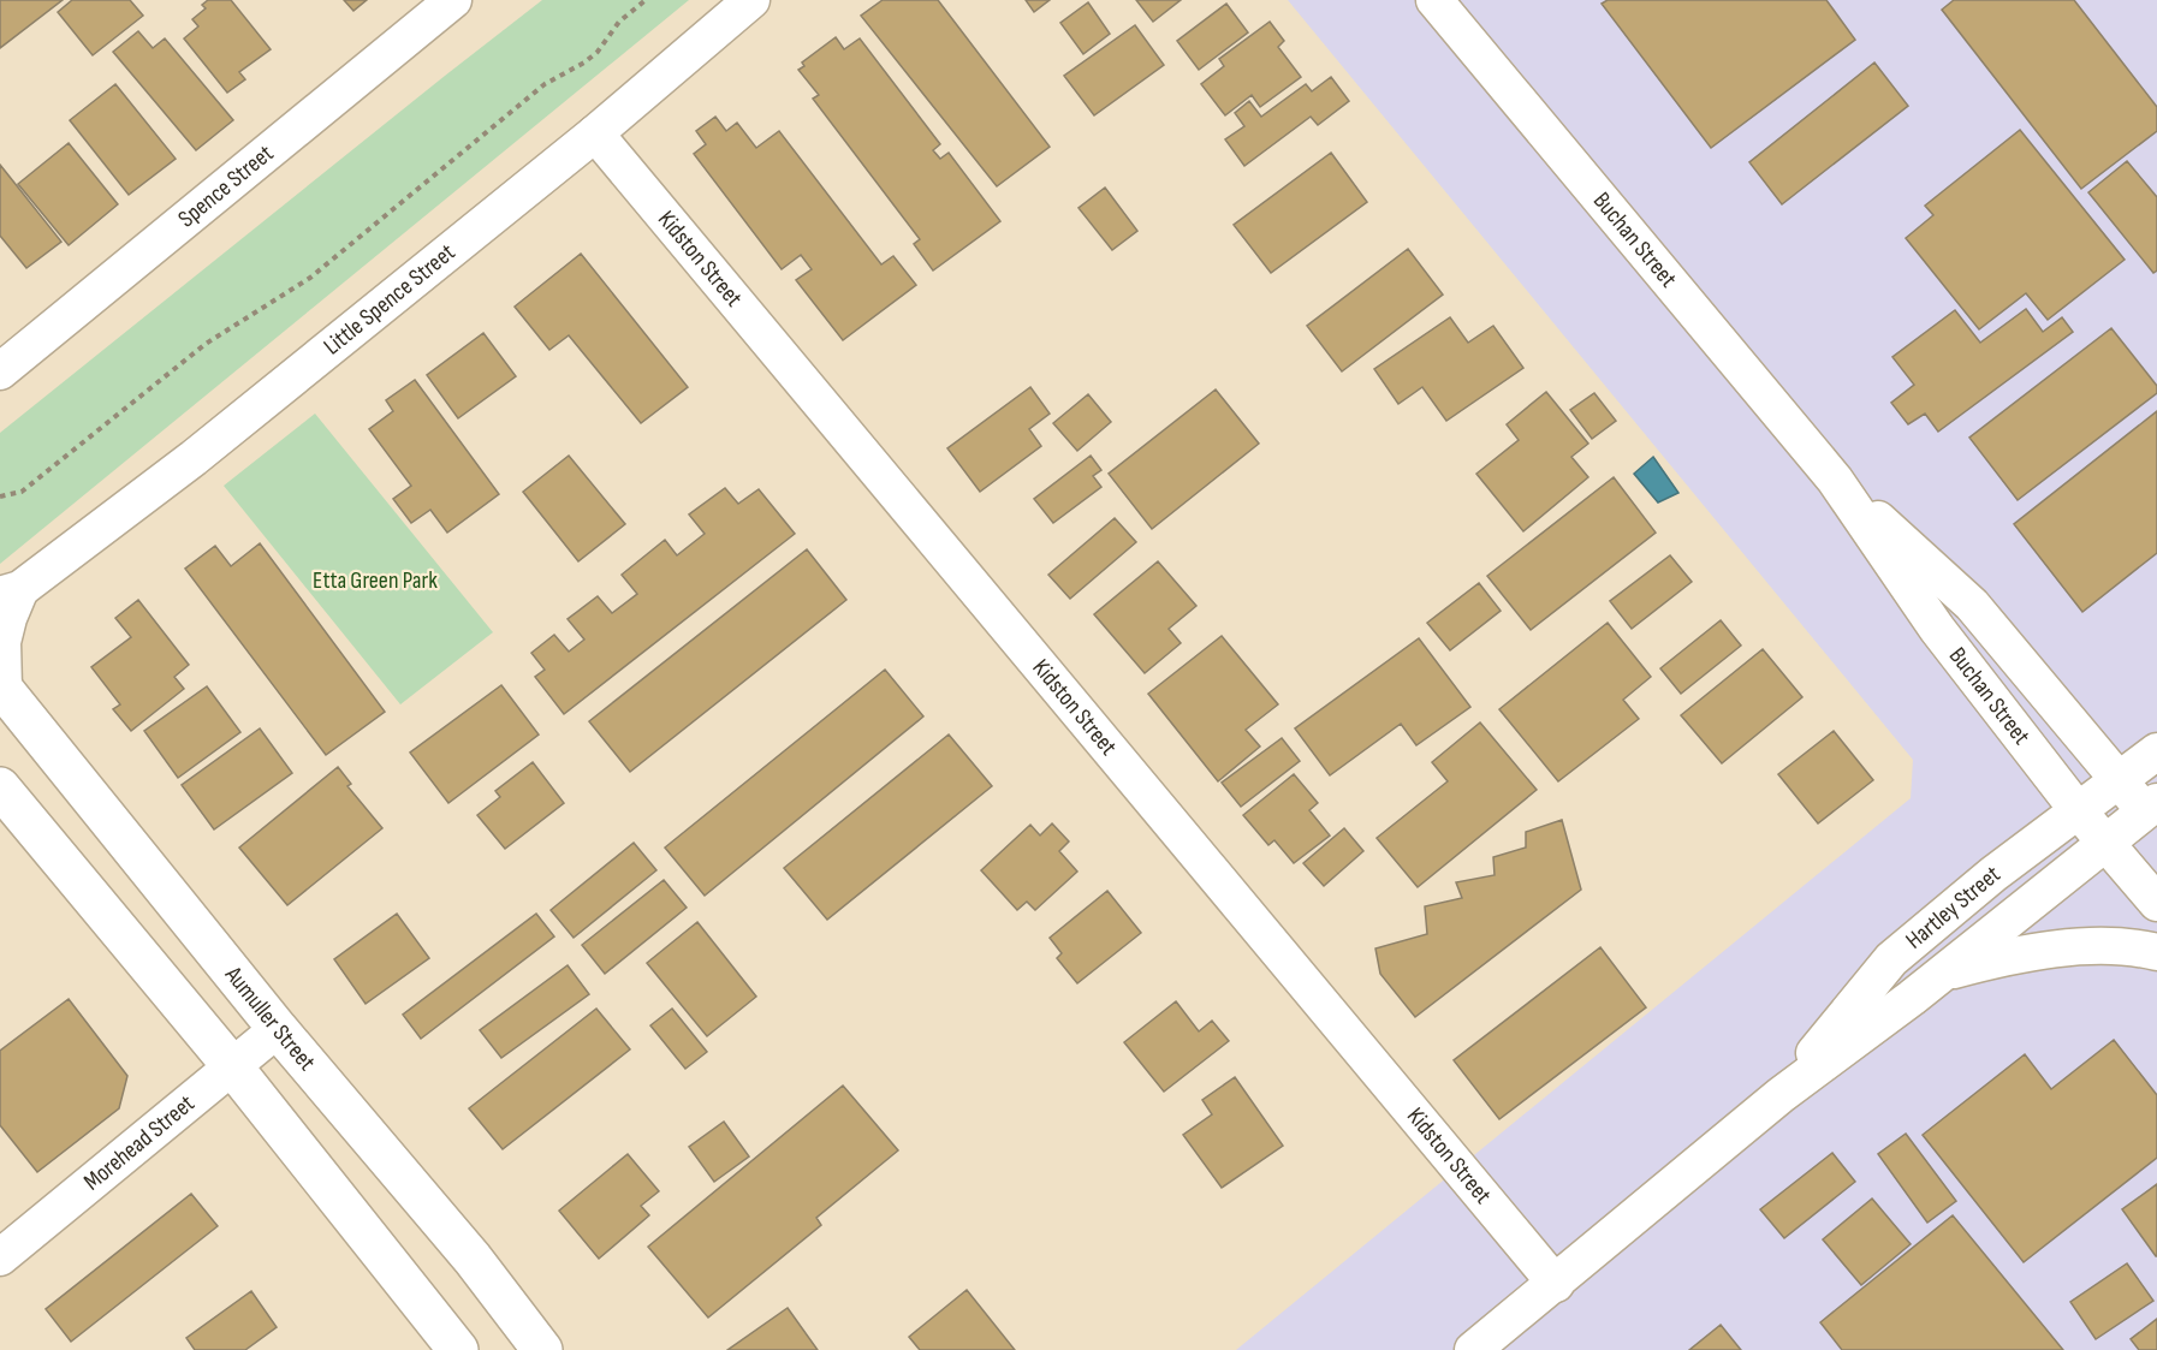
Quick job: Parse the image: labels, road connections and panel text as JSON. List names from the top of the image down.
{
  "streets": {
    "main road": ["Aumuller Street"],
    "street": [
      "Spence Street",
      "Buchan Street",
      "Kidston Street",
      "Little Spence Street",
      "Hartley Street",
      "Morehead Street"
    ]
  },
  "crossings": [
    ["Buchan Street", "Hartley Street"],
    ["Kidston Street", "Little Spence Street"],
    ["Kidston Street", "Hartley Street"],
    ["Little Spence Street", "Aumuller Street"],
    ["Aumuller Street", "Morehead Street"]
  ],
  "parks": ["Etta Green Park"]
}
